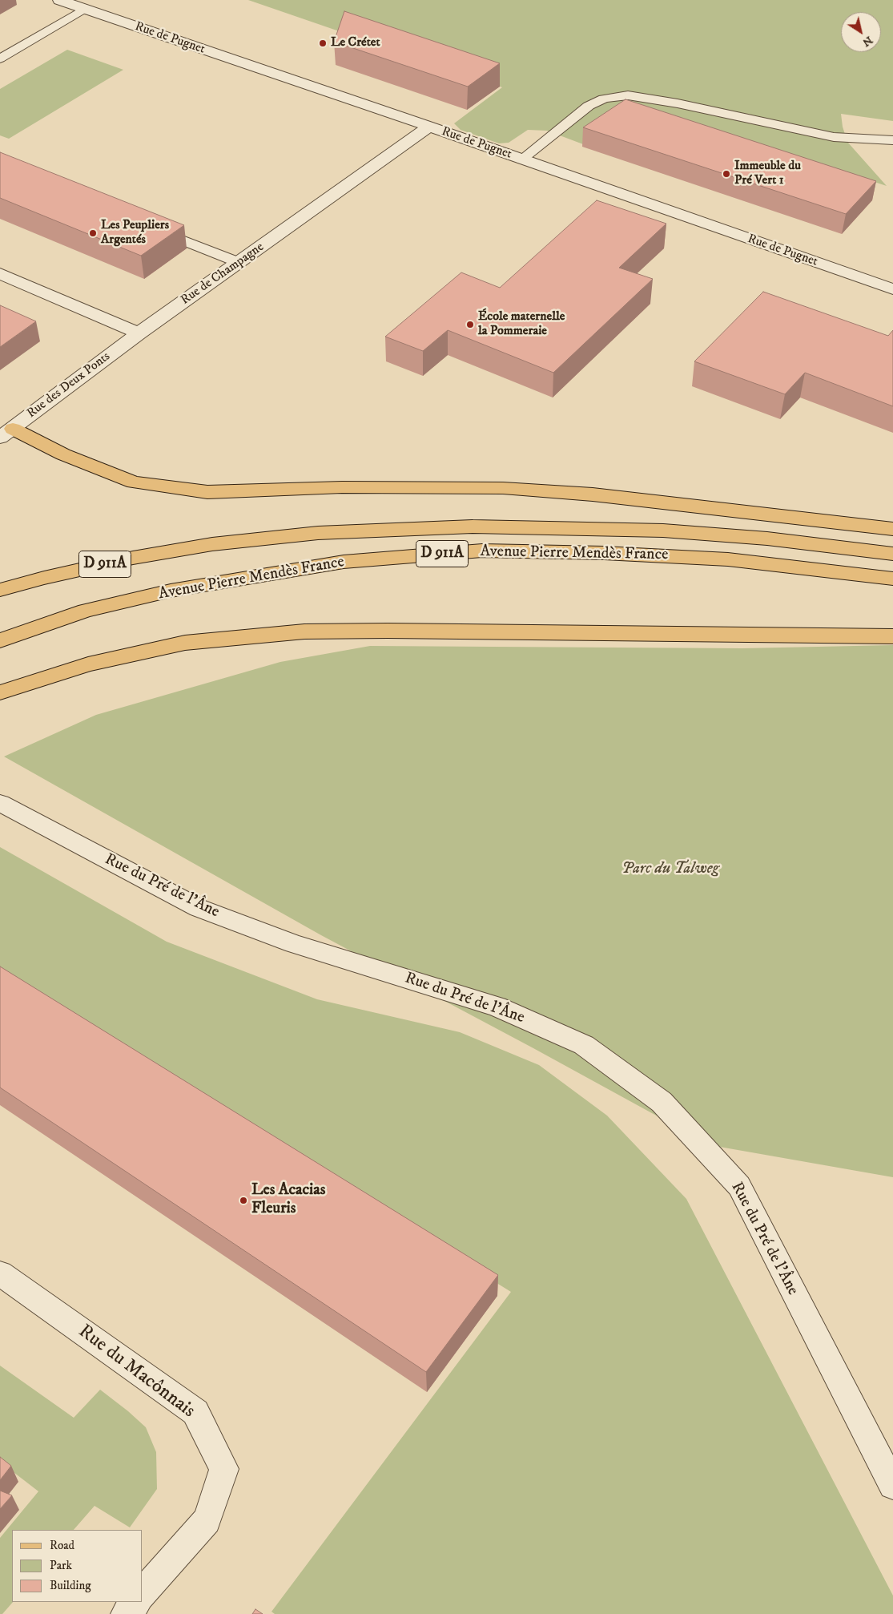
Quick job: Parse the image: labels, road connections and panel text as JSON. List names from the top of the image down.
{
  "streets": {
    "main road": ["D 911A", "Avenue Pierre Mendès France"],
    "street": [
      "Rue de Pugnet",
      "Rue de Champagne",
      "Rue des Deux Ponts",
      "Rue du Pré de l'Âne",
      "Rue du Macônnais"
    ]
  },
  "crossings": [
    ["Rue de Pugnet", "Rue de Champagne"],
    ["Rue de Champagne", "Rue des Deux Ponts"]
  ],
  "parks": ["Parc du Talweg"],
  "places": [
    "Le Crétet",
    "Immeuble du Pré Vert 1",
    "Les Peupliers Argentés",
    "École maternelle la Pommeraie",
    "Les Acacias Fleuris"
  ],
  "legend": ["Road", "Park", "Building"],
  "north": "bottom right"
}
